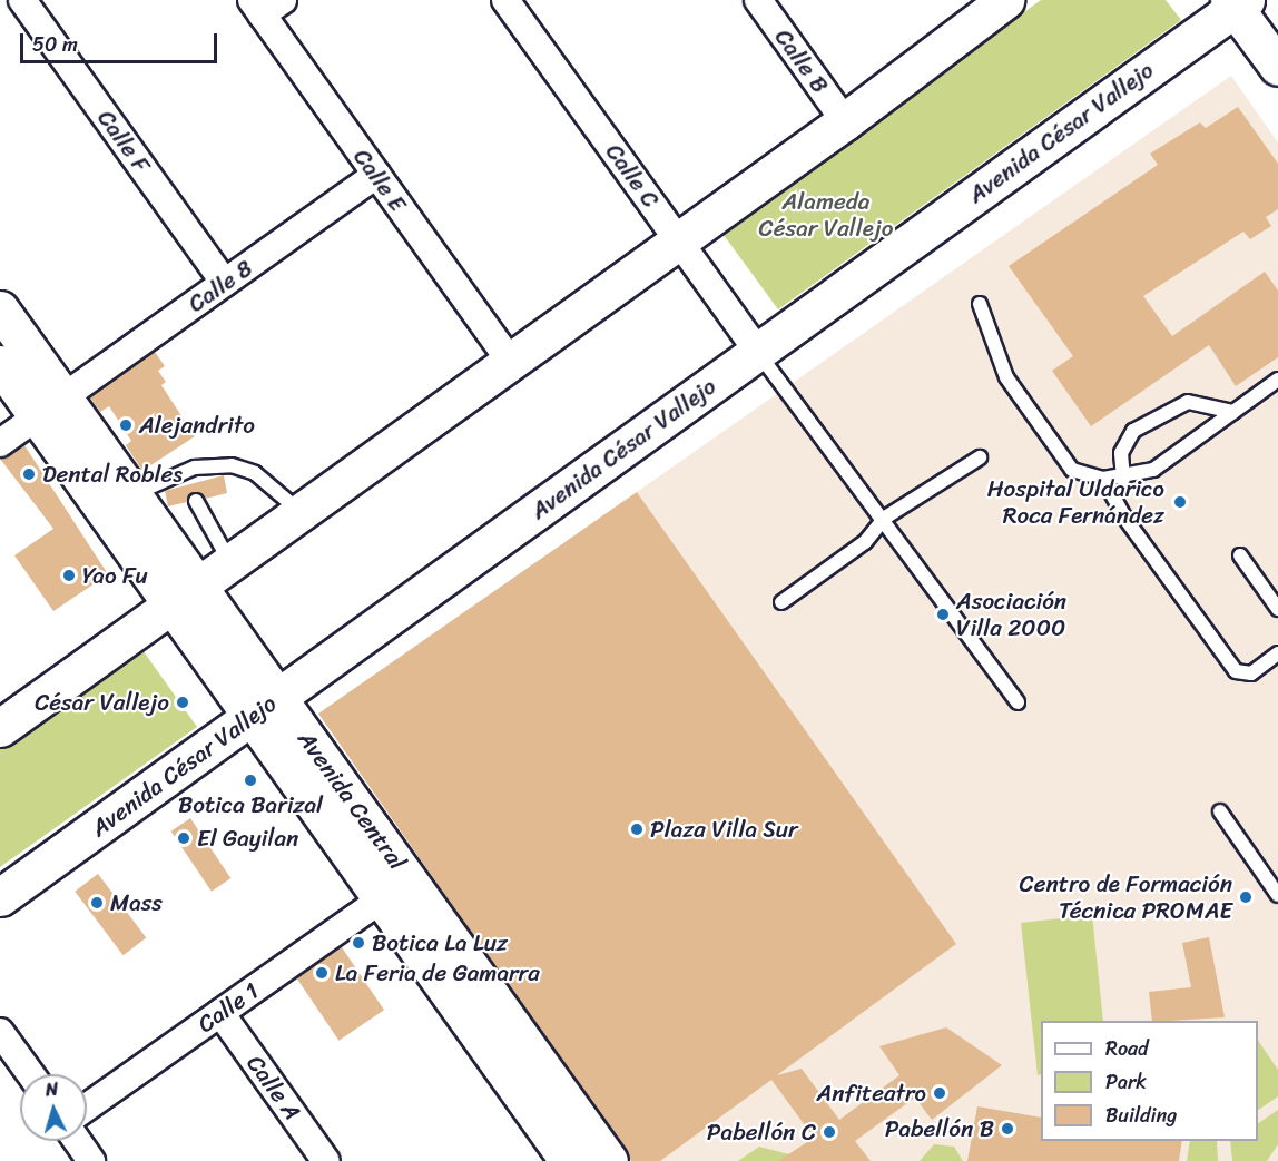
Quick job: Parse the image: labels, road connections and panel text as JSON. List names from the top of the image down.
{
  "streets": {
    "main road": ["Avenida César Vallejo", "Avenida Central"],
    "street": [
      "Calle B",
      "Calle F",
      "Calle C",
      "Calle E",
      "Calle 8",
      "Calle 1",
      "Calle A"
    ]
  },
  "crossings": [
    ["Avenida César Vallejo", "Calle C"],
    ["Avenida César Vallejo", "Avenida Central"],
    ["Calle F", "Calle 8"],
    ["Calle E", "Calle 8"],
    ["Calle 8", "Avenida Central"],
    ["Avenida Central", "Calle 1"],
    ["Calle 1", "Calle A"]
  ],
  "parks": ["Alameda César Vallejo"],
  "places": [
    "Alejandrito",
    "Dental Robles",
    "Hospital Uldarico Roca Fernández",
    "Yao Fu",
    "Asociación Villa 2000",
    "César Vallejo",
    "Botica Barizal",
    "Plaza Villa Sur",
    "El Gayilan",
    "Centro de Formación Técnica PROMAE",
    "Mass",
    "Botica La Luz",
    "La Feria de Gamarra",
    "Anfiteatro",
    "Pabellón B",
    "Pabellón C"
  ],
  "legend": ["Road", "Park", "Building"],
  "scale_bar": "50 m",
  "north": "top"
}
